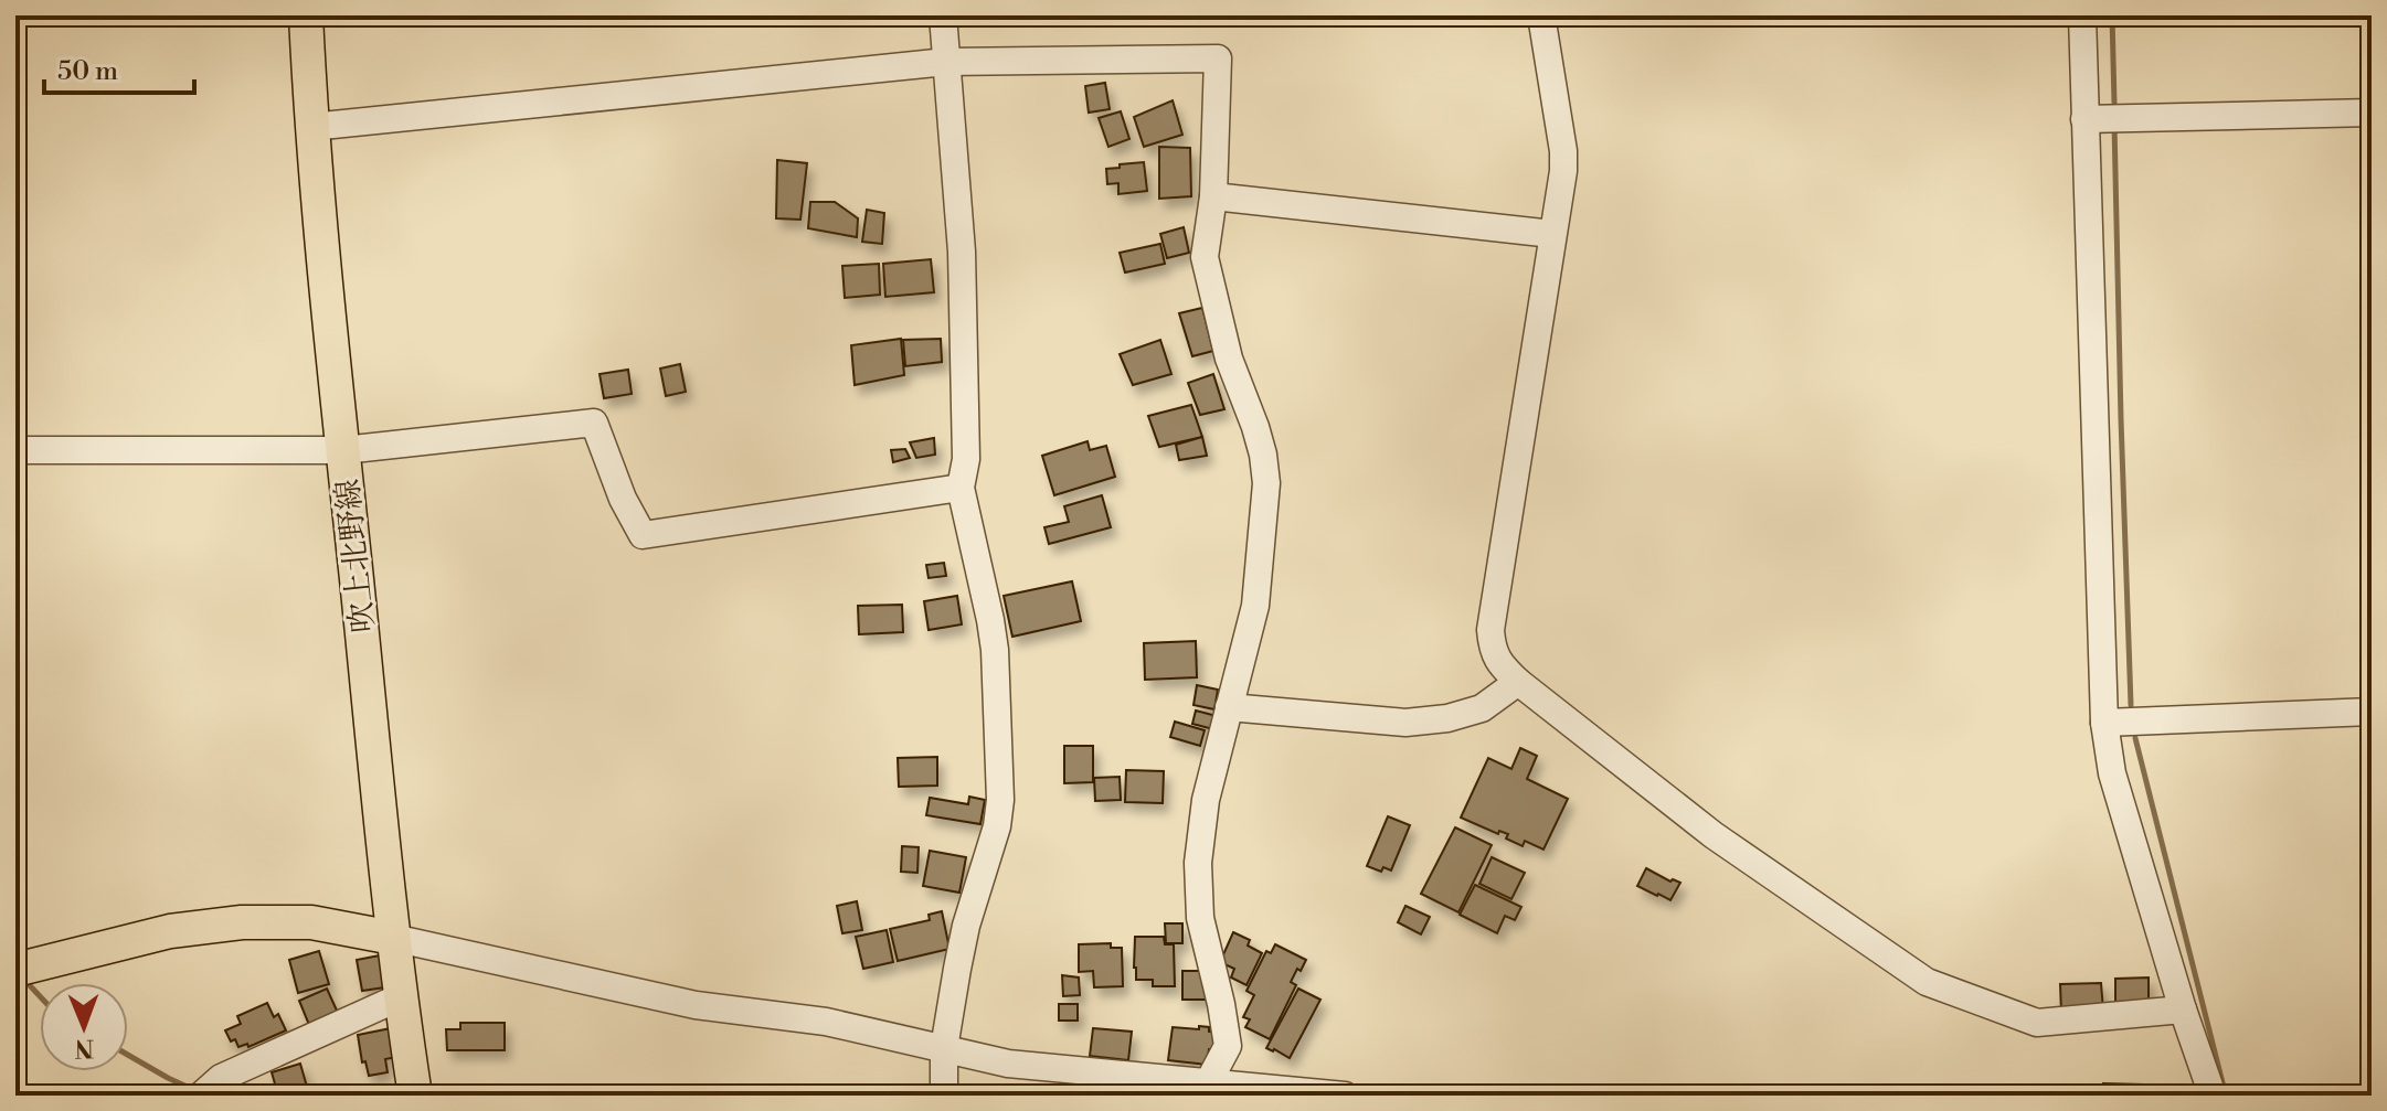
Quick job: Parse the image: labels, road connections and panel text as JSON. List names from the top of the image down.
{
  "streets": {
    "main road": ["吹上北野線"]
  },
  "scale_bar": "50 m",
  "north": "bottom"
}
